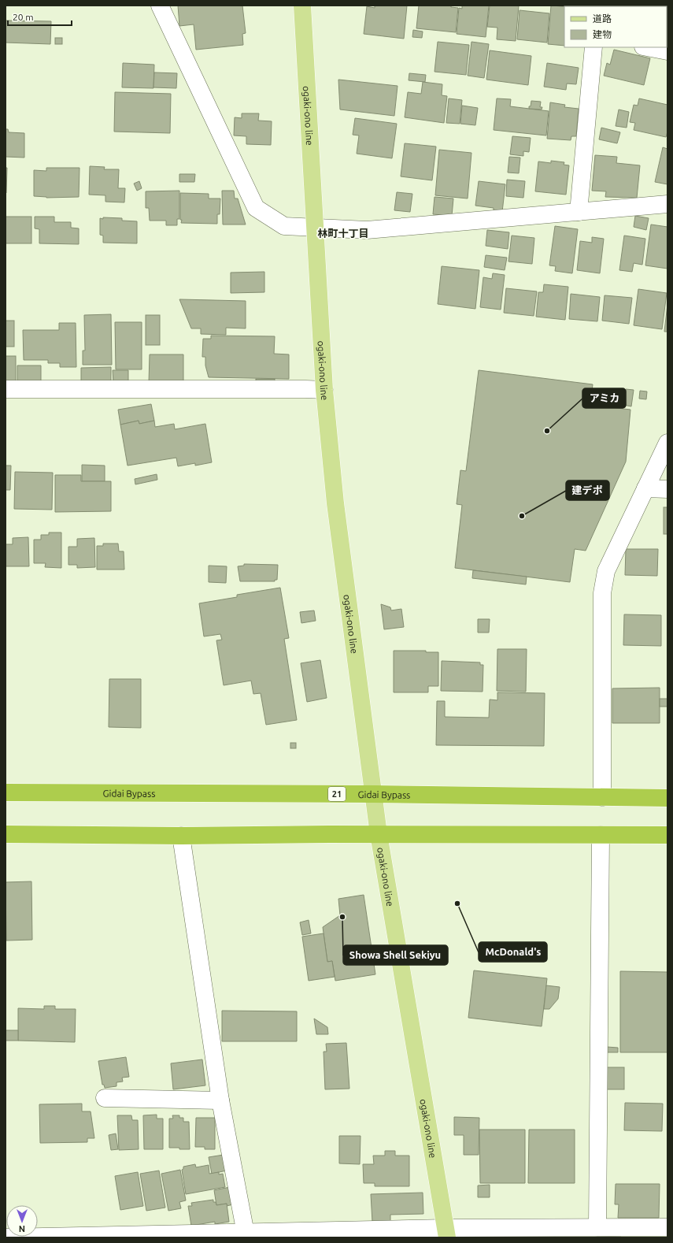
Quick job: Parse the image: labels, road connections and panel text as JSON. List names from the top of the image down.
{
  "streets": {
    "highway": ["Gidai Bypass", "21"],
    "main road": ["ogaki-ono line"]
  },
  "crossings": [
    ["ogaki-ono line", "Gidai Bypass"]
  ],
  "districts": ["林町十丁目"],
  "places": [
    "アミカ",
    "建デポ",
    "McDonald's",
    "Showa Shell Sekiyu"
  ],
  "legend": ["道路", "建物"],
  "scale_bar": "20 m",
  "north": "bottom"
}
